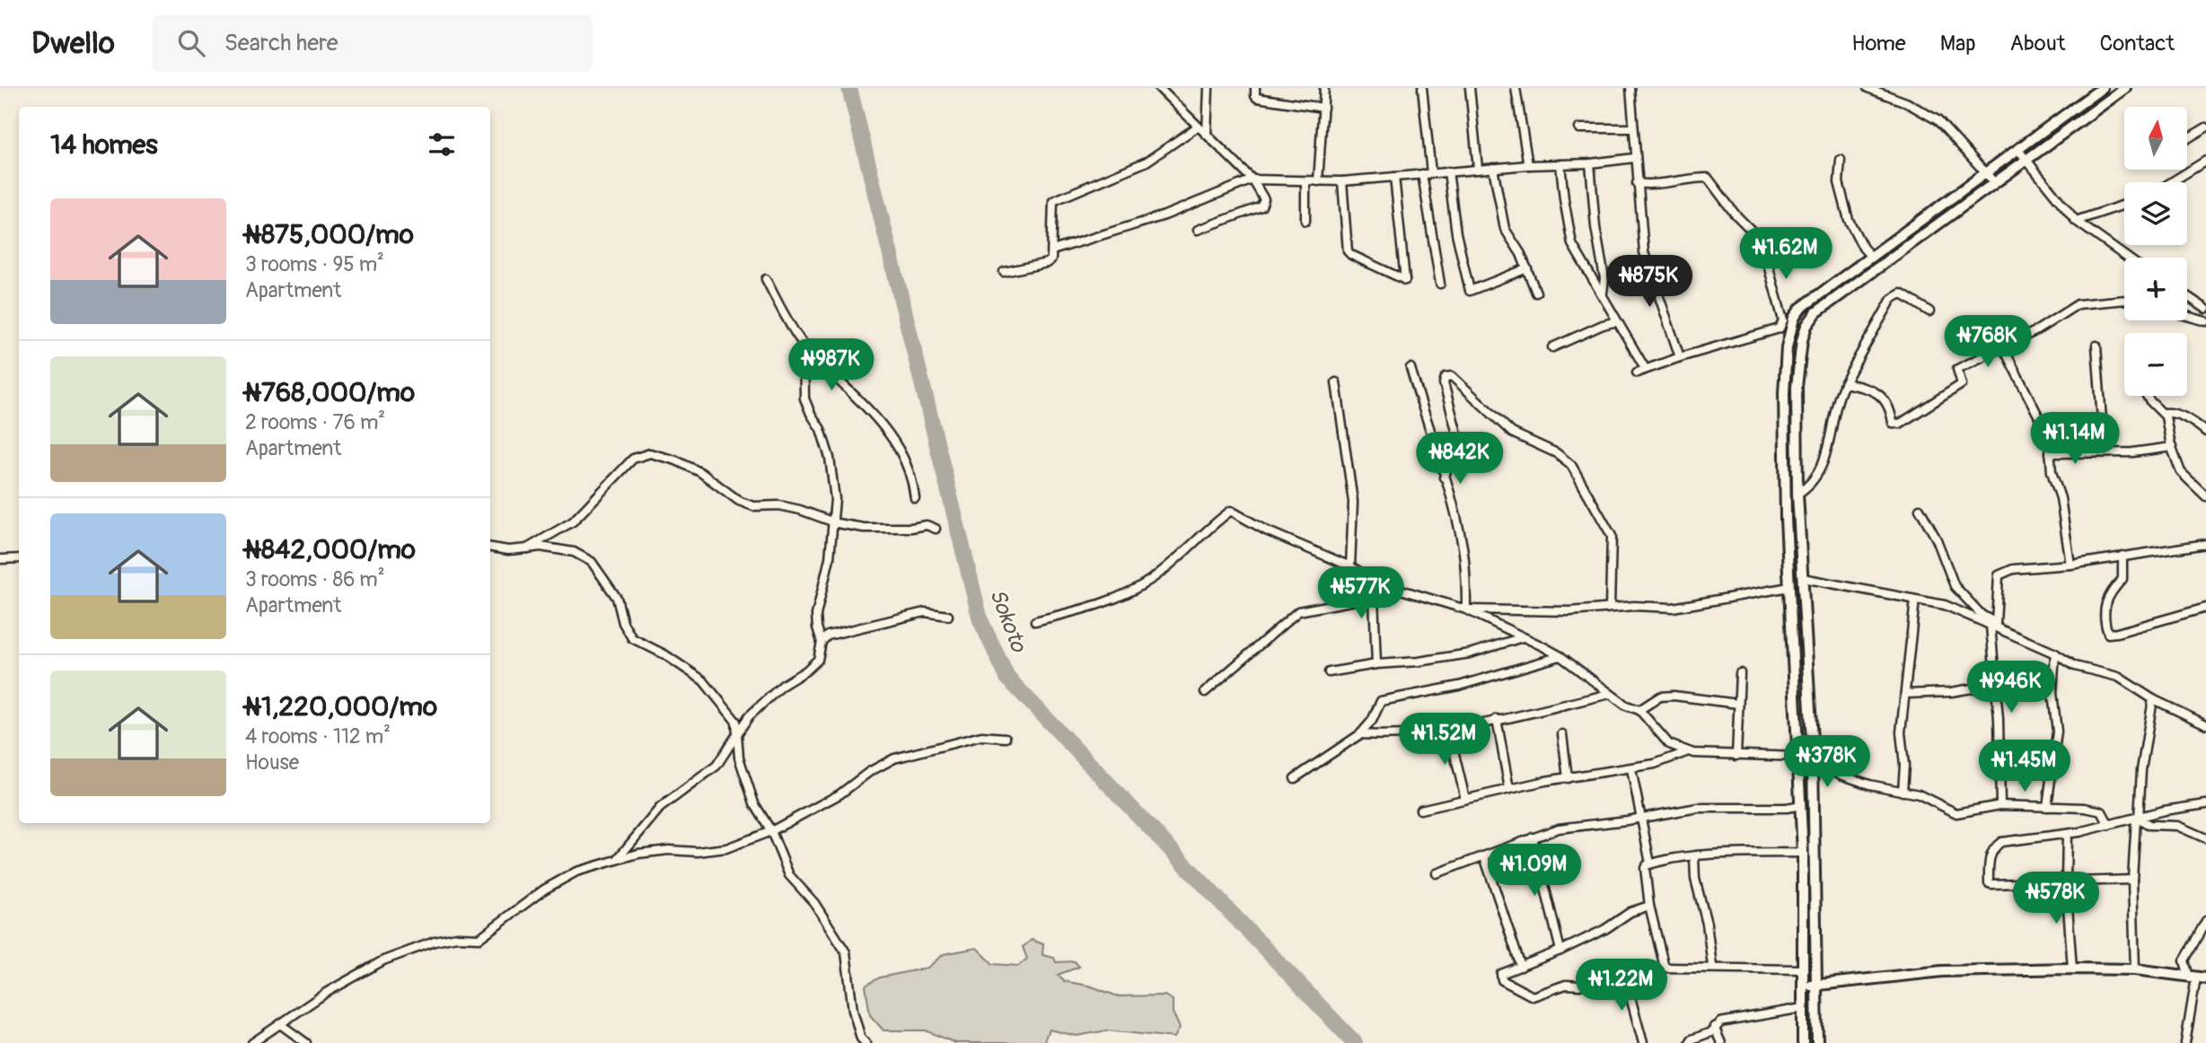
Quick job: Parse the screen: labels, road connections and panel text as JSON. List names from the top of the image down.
{
  "water": ["Sokoto"],
  "north": "top",
  "page": {
    "header": "Dwello",
    "search": "Search here",
    "nav": [
      "Home",
      "Map",
      "About",
      "Contact"
    ],
    "map_buttons": ["+", "−"],
    "heading": "14 homes",
    "list": [
      {
        "name": "₦875,000/mo",
        "note": "3 rooms · 95 m² · Apartment"
      },
      {
        "name": "₦768,000/mo",
        "note": "2 rooms · 76 m² · Apartment"
      },
      {
        "name": "₦842,000/mo",
        "note": "3 rooms · 86 m² · Apartment"
      },
      {
        "name": "₦1,220,000/mo",
        "note": "4 rooms · 112 m² · House"
      }
    ],
    "price": [
      "₦1.62M",
      "₦875K",
      "₦768K",
      "₦987K",
      "₦1.14M",
      "₦842K",
      "₦577K",
      "₦946K",
      "₦1.52M",
      "₦378K",
      "₦1.45M",
      "₦1.09M",
      "₦578K",
      "₦1.22M"
    ]
  }
}
